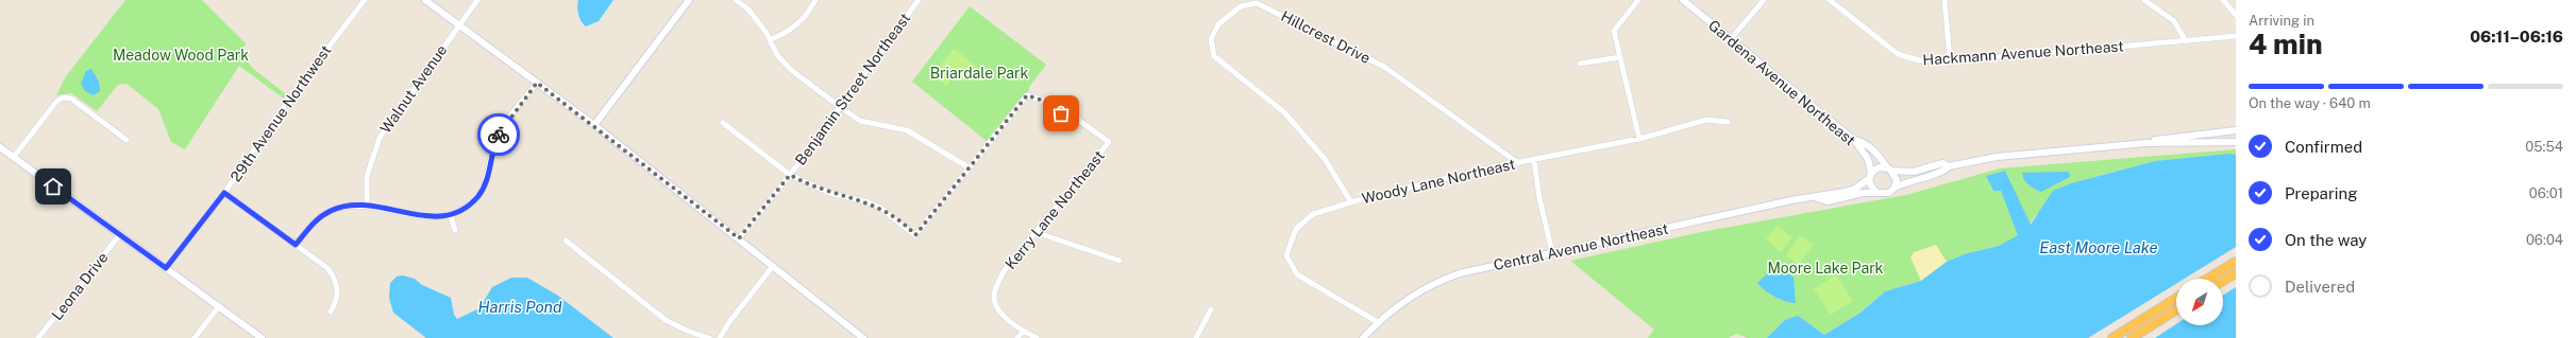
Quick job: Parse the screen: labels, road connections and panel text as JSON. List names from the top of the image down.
{
  "streets": {
    "street": [
      "Hillcrest Drive",
      "Hackmann Avenue Northeast",
      "Gardena Avenue Northeast",
      "Walnut Avenue",
      "Benjamin Street Northeast",
      "29th Avenue Northwest",
      "Woody Lane Northeast",
      "Kerry Lane Northeast",
      "Central Avenue Northeast",
      "Leona Drive"
    ]
  },
  "crossings": [
    ["Hillcrest Drive", "Woody Lane Northeast"],
    ["Gardena Avenue Northeast", "Central Avenue Northeast"],
    ["Woody Lane Northeast", "Central Avenue Northeast"]
  ],
  "water": ["East Moore Lake", "Harris Pond"],
  "parks": ["Meadow Wood Park", "Briardale Park", "Moore Lake Park"],
  "north": "bottom left",
  "page": {
    "heading": ["4 min", "Arriving in", "06:11–06:16"],
    "bar": "On the way · 640 m",
    "list": [
      ["Confirmed", "05:54"],
      ["Preparing", "06:01"],
      ["On the way", "06:04"],
      "Delivered"
    ]
  }
}
